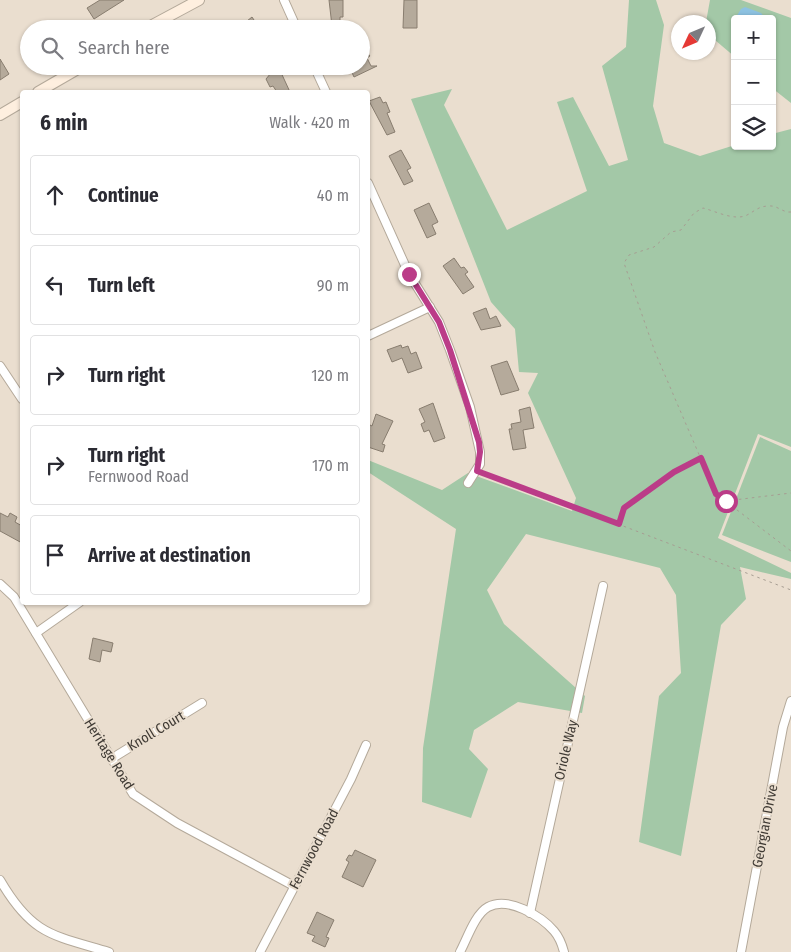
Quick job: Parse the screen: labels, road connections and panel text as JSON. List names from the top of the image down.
{
  "streets": {
    "street": [
      "Knoll Court",
      "Oriole Way",
      "Heritage Road",
      "Georgian Drive",
      "Fernwood Road"
    ]
  },
  "crossings": [
    ["Knoll Court", "Heritage Road"],
    ["Heritage Road", "Fernwood Road"]
  ],
  "north": "bottom left",
  "page": {
    "map_buttons": ["+", "−"],
    "search": "Search here",
    "heading": ["6 min", "Walk · 420 m"],
    "list": [
      ["Continue", "40 m"],
      ["Turn left", "90 m"],
      ["Turn right", "120 m"],
      ["Turn right", "Fernwood Road", "170 m"],
      "Arrive at destination"
    ]
  }
}
